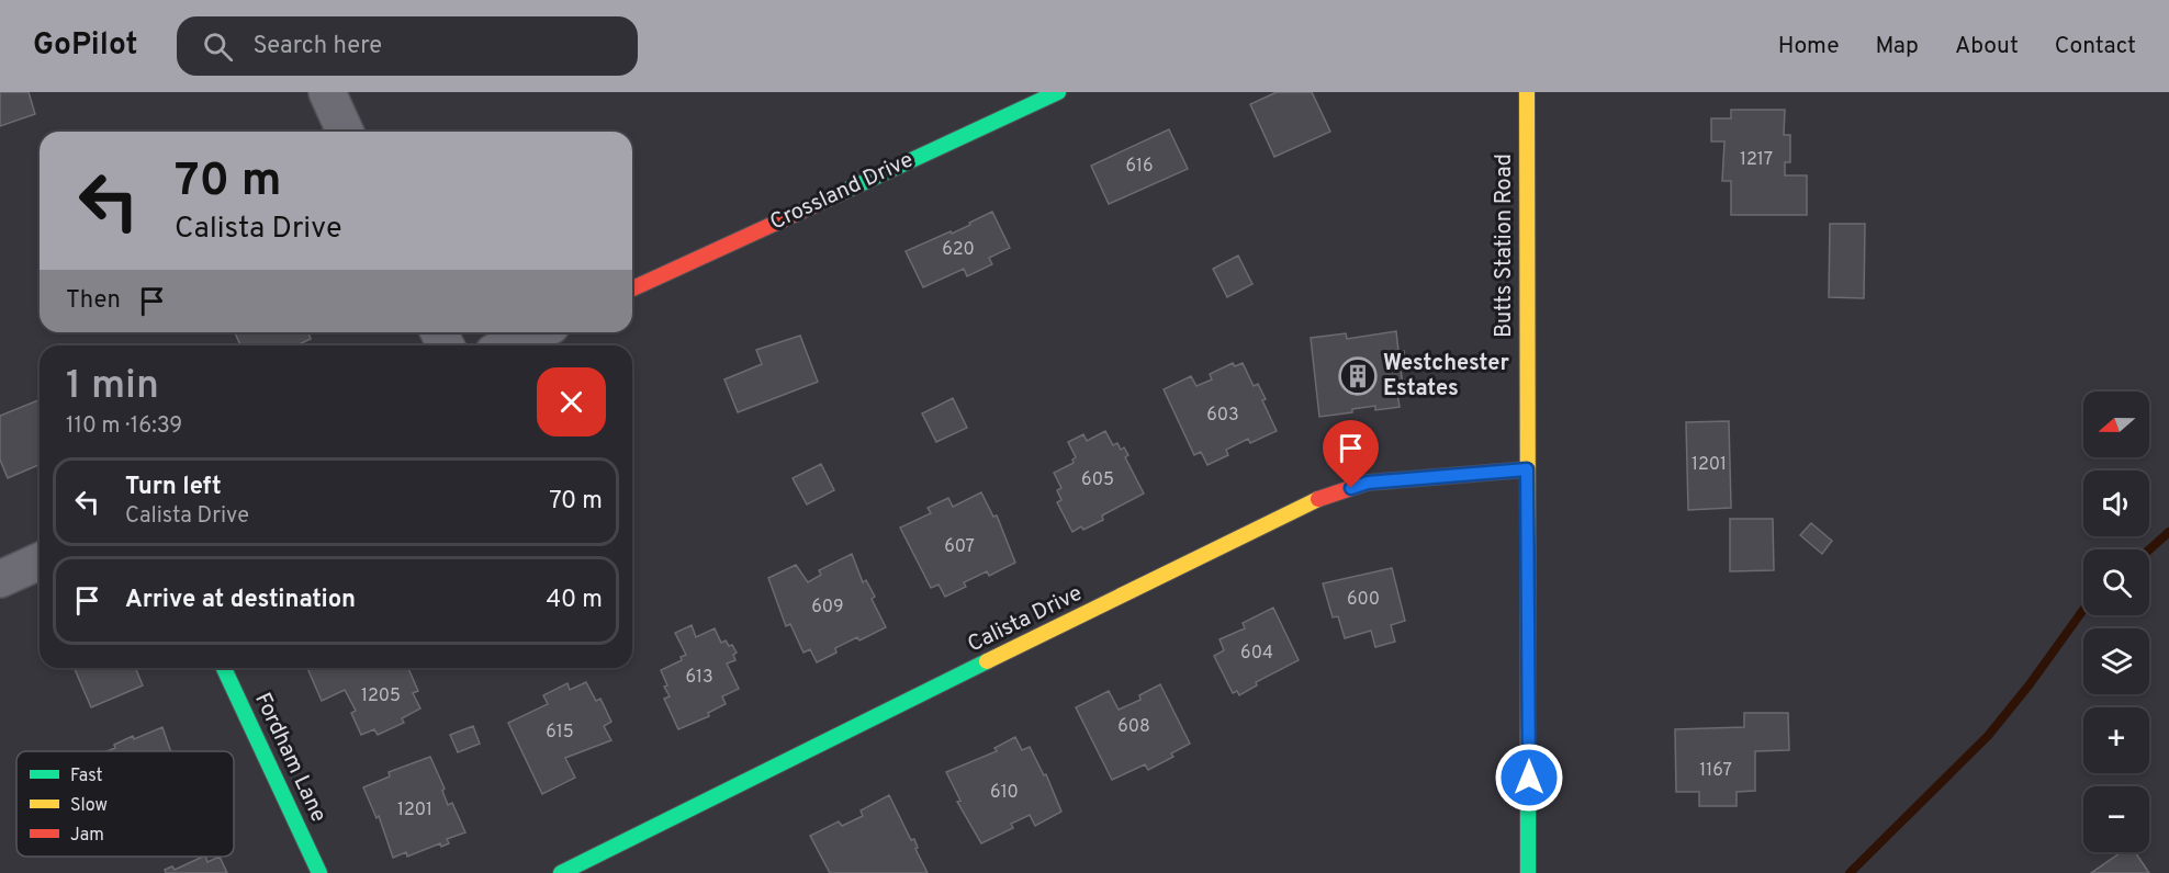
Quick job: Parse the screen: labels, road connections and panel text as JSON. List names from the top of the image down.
{
  "streets": {
    "street": [
      "Crossland Drive",
      "Butts Station Road",
      "Calista Drive",
      "Fordham Lane"
    ]
  },
  "crossings": [
    ["Butts Station Road", "Calista Drive"]
  ],
  "places": {
    "building": ["Westchester Estates"]
  },
  "house_numbers": [
    "1217",
    "616",
    "620",
    "603",
    "1201",
    "605",
    "607",
    "600",
    "609",
    "604",
    "613",
    "1205",
    "608",
    "615",
    "1167",
    "610",
    "1201"
  ],
  "legend": ["Fast", "Slow", "Jam"],
  "north": "left",
  "page": {
    "header": "GoPilot",
    "search": "Search here",
    "nav": [
      "Home",
      "Map",
      "About",
      "Contact"
    ],
    "turn": ["70 m", "Calista Drive"],
    "then": "Then",
    "heading": ["1 min", "110 m · 16:39"],
    "map_buttons": ["+", "−"],
    "list": [
      {
        "name": "Turn left",
        "note": "Calista Drive",
        "value": "70 m"
      },
      {
        "name": "Arrive at destination",
        "value": "40 m"
      }
    ]
  }
}
